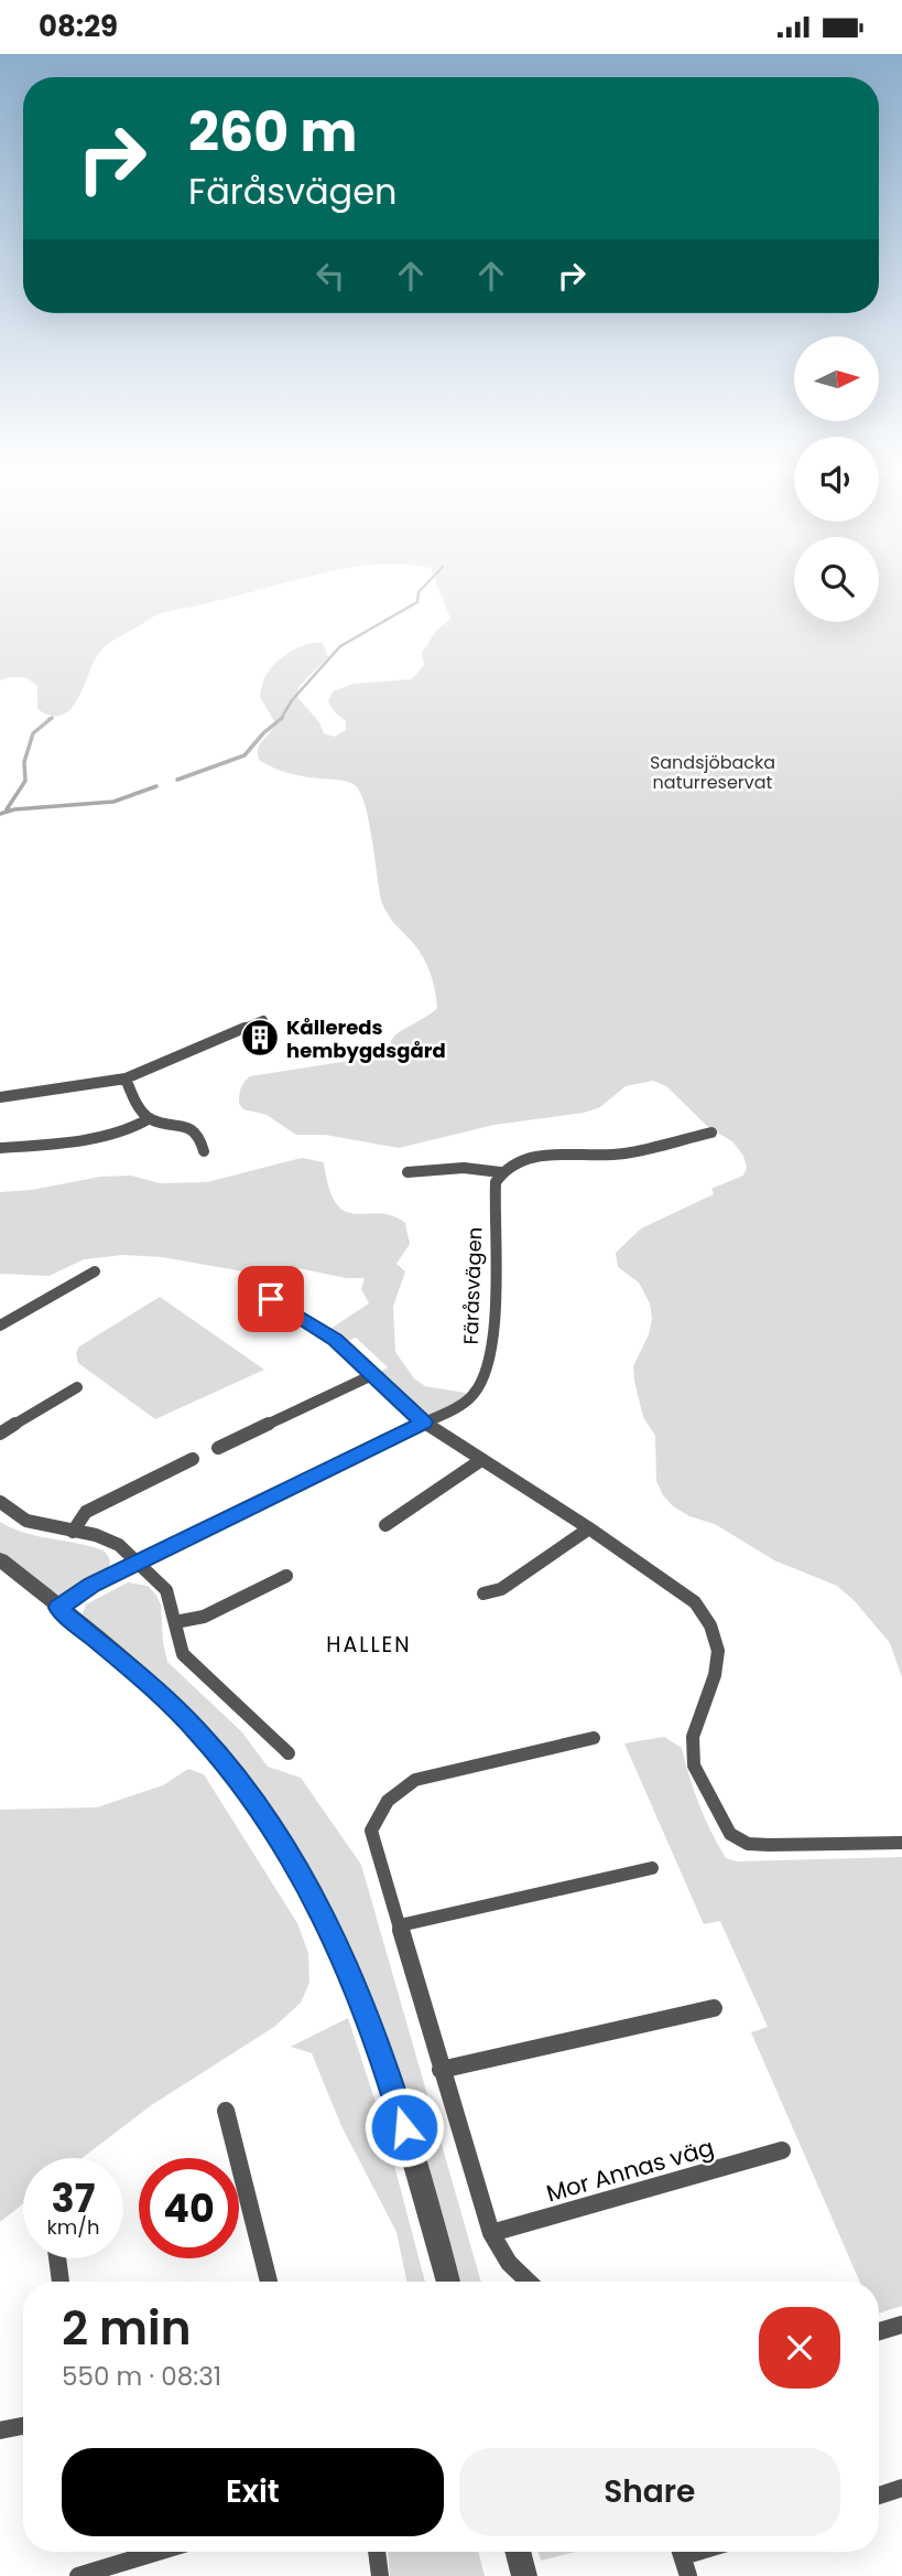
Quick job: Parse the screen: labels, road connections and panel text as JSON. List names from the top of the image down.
{
  "streets": {
    "street": ["Färåsvägen", "Mor Annas väg"]
  },
  "districts": ["HALLEN"],
  "parks": ["Sandsjöbacka naturreservat"],
  "places": {
    "building": ["Kållereds hembygdsgård"]
  },
  "north": "right",
  "page": {
    "status": "08:29",
    "turn": ["260 m", "Färåsvägen"],
    "speed": "37 km/h",
    "limit": "40",
    "heading": ["2 min", "550 m · 08:31"],
    "buttons": ["Exit", "Share"]
  }
}
